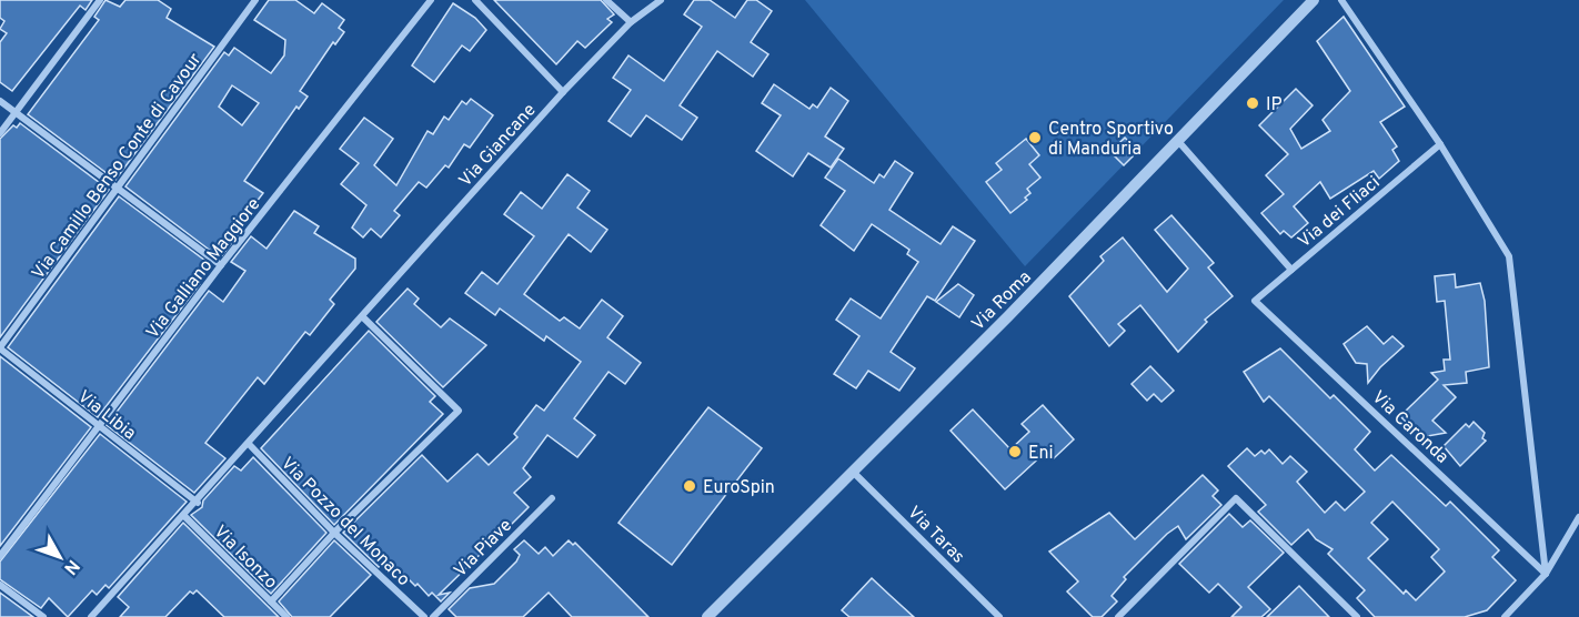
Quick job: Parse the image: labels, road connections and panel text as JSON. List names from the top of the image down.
{
  "streets": {
    "street": [
      "Via Giancane",
      "Via Camillo Benso Conte di Cavour",
      "Via dei Fliaci",
      "Via Galliano Maggiore",
      "Via Roma",
      "Via Libia",
      "Via Caronda",
      "Via Pozzo del Monaco",
      "Via Taras",
      "Via Piave",
      "Via Isonzo"
    ]
  },
  "crossings": [
    ["Via Giancane", "Via Libia"],
    ["Via Giancane", "Via Pozzo del Monaco"],
    ["Via Giancane", "Via Isonzo"],
    ["Via Camillo Benso Conte di Cavour", "Via Libia"],
    ["Via dei Fliaci", "Via Caronda"],
    ["Via Galliano Maggiore", "Via Libia"],
    ["Via Roma", "Via Taras"]
  ],
  "places": [
    "IP",
    "Centro Sportivo di Manduria",
    "Eni",
    "EuroSpin"
  ],
  "north": "bottom right"
}
